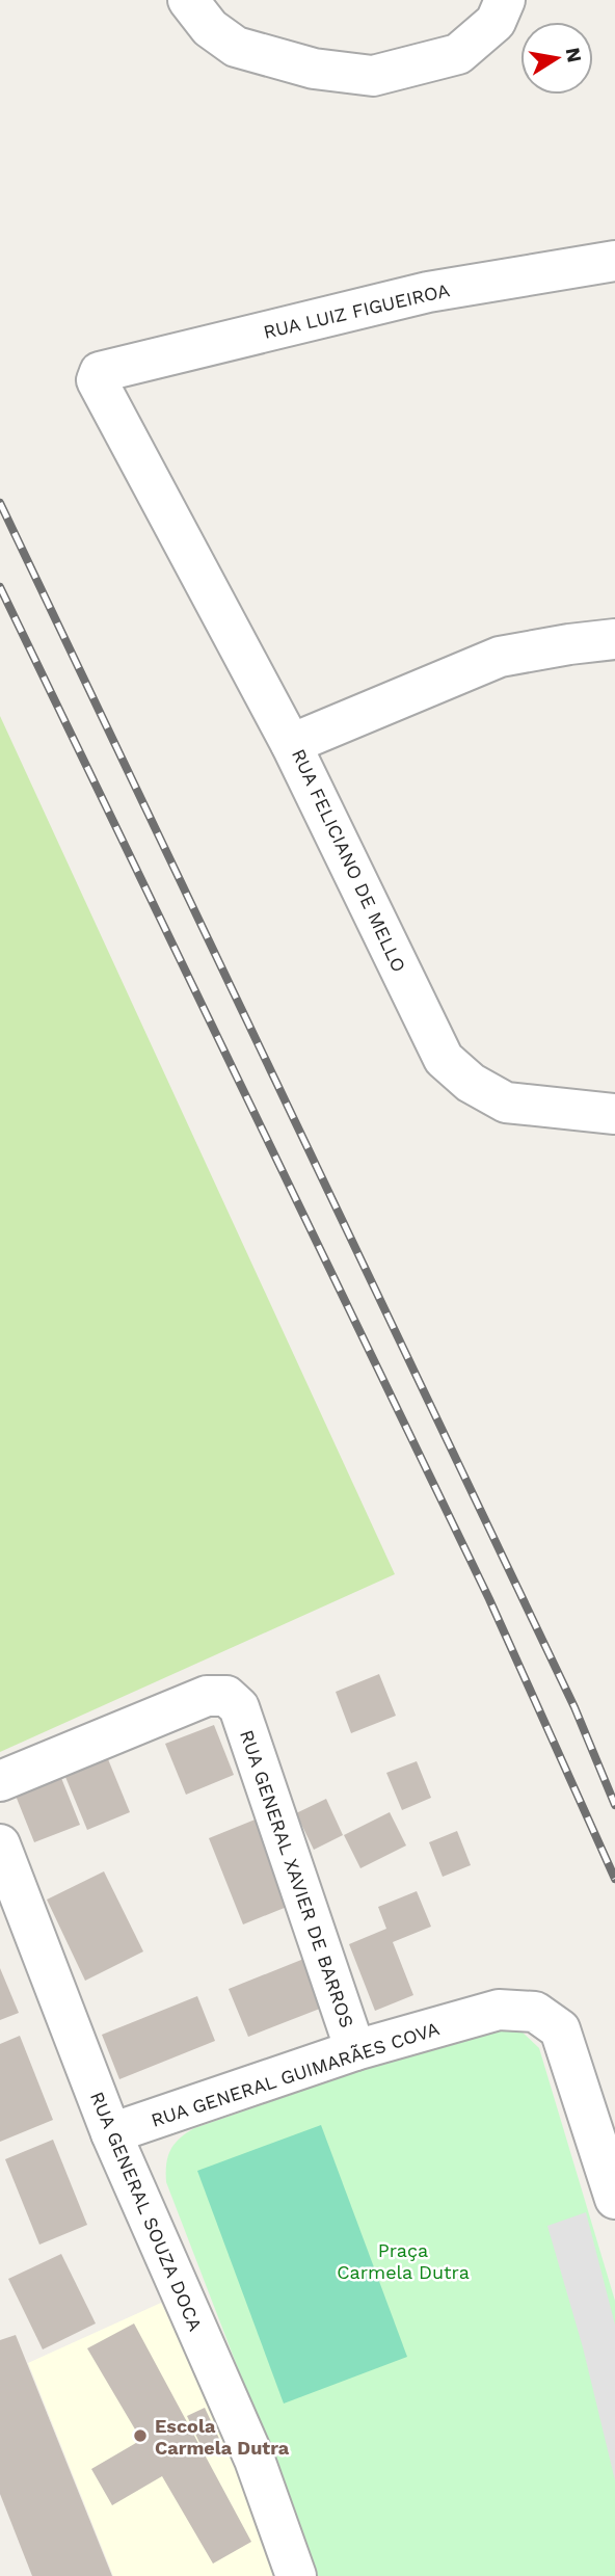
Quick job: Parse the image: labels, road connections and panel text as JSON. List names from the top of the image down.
{
  "streets": {
    "street": [
      "RUA LUIZ FIGUEIROA",
      "RUA FELICIANO DE MELLO",
      "RUA GENERAL XAVIER DE BARROS",
      "RUA GENERAL GUIMARÃES COVA",
      "RUA GENERAL SOUZA DOCA"
    ]
  },
  "crossings": [
    ["RUA LUIZ FIGUEIROA", "RUA FELICIANO DE MELLO"],
    ["RUA GENERAL XAVIER DE BARROS", "RUA GENERAL GUIMARÃES COVA"],
    ["RUA GENERAL GUIMARÃES COVA", "RUA GENERAL SOUZA DOCA"]
  ],
  "parks": ["Praça Carmela Dutra"],
  "places": ["Escola Carmela Dutra"],
  "north": "right"
}
